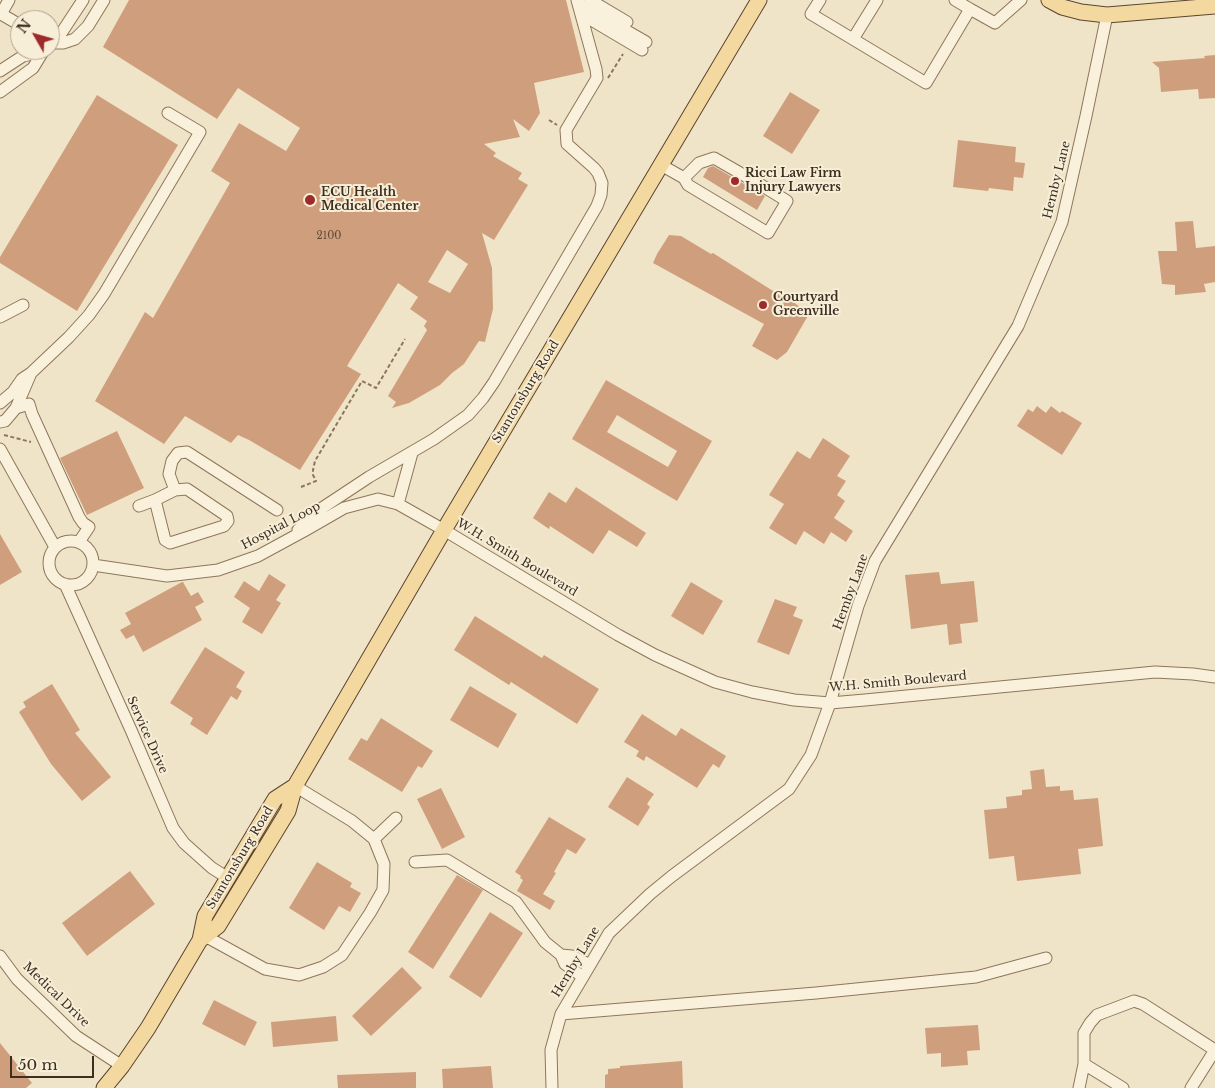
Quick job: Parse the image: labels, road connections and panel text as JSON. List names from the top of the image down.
{
  "streets": {
    "main road": ["Stantonsburg Road"],
    "street": [
      "Hemby Lane",
      "Hospital Loop",
      "W.H. Smith Boulevard",
      "Service Drive",
      "Medical Drive"
    ]
  },
  "crossings": [
    ["Hemby Lane", "W.H. Smith Boulevard"],
    ["Stantonsburg Road", "Hospital Loop"],
    ["Stantonsburg Road", "W.H. Smith Boulevard"],
    ["Stantonsburg Road", "Service Drive"],
    ["Stantonsburg Road", "Medical Drive"],
    ["Hospital Loop", "W.H. Smith Boulevard"],
    ["Hospital Loop", "Service Drive"]
  ],
  "places": ["Ricci Law Firm Injury Lawyers", "ECU Health Medical Center", "Courtyard Greenville"],
  "house_numbers": ["2100"],
  "scale_bar": "50 m",
  "north": "top left"
}
